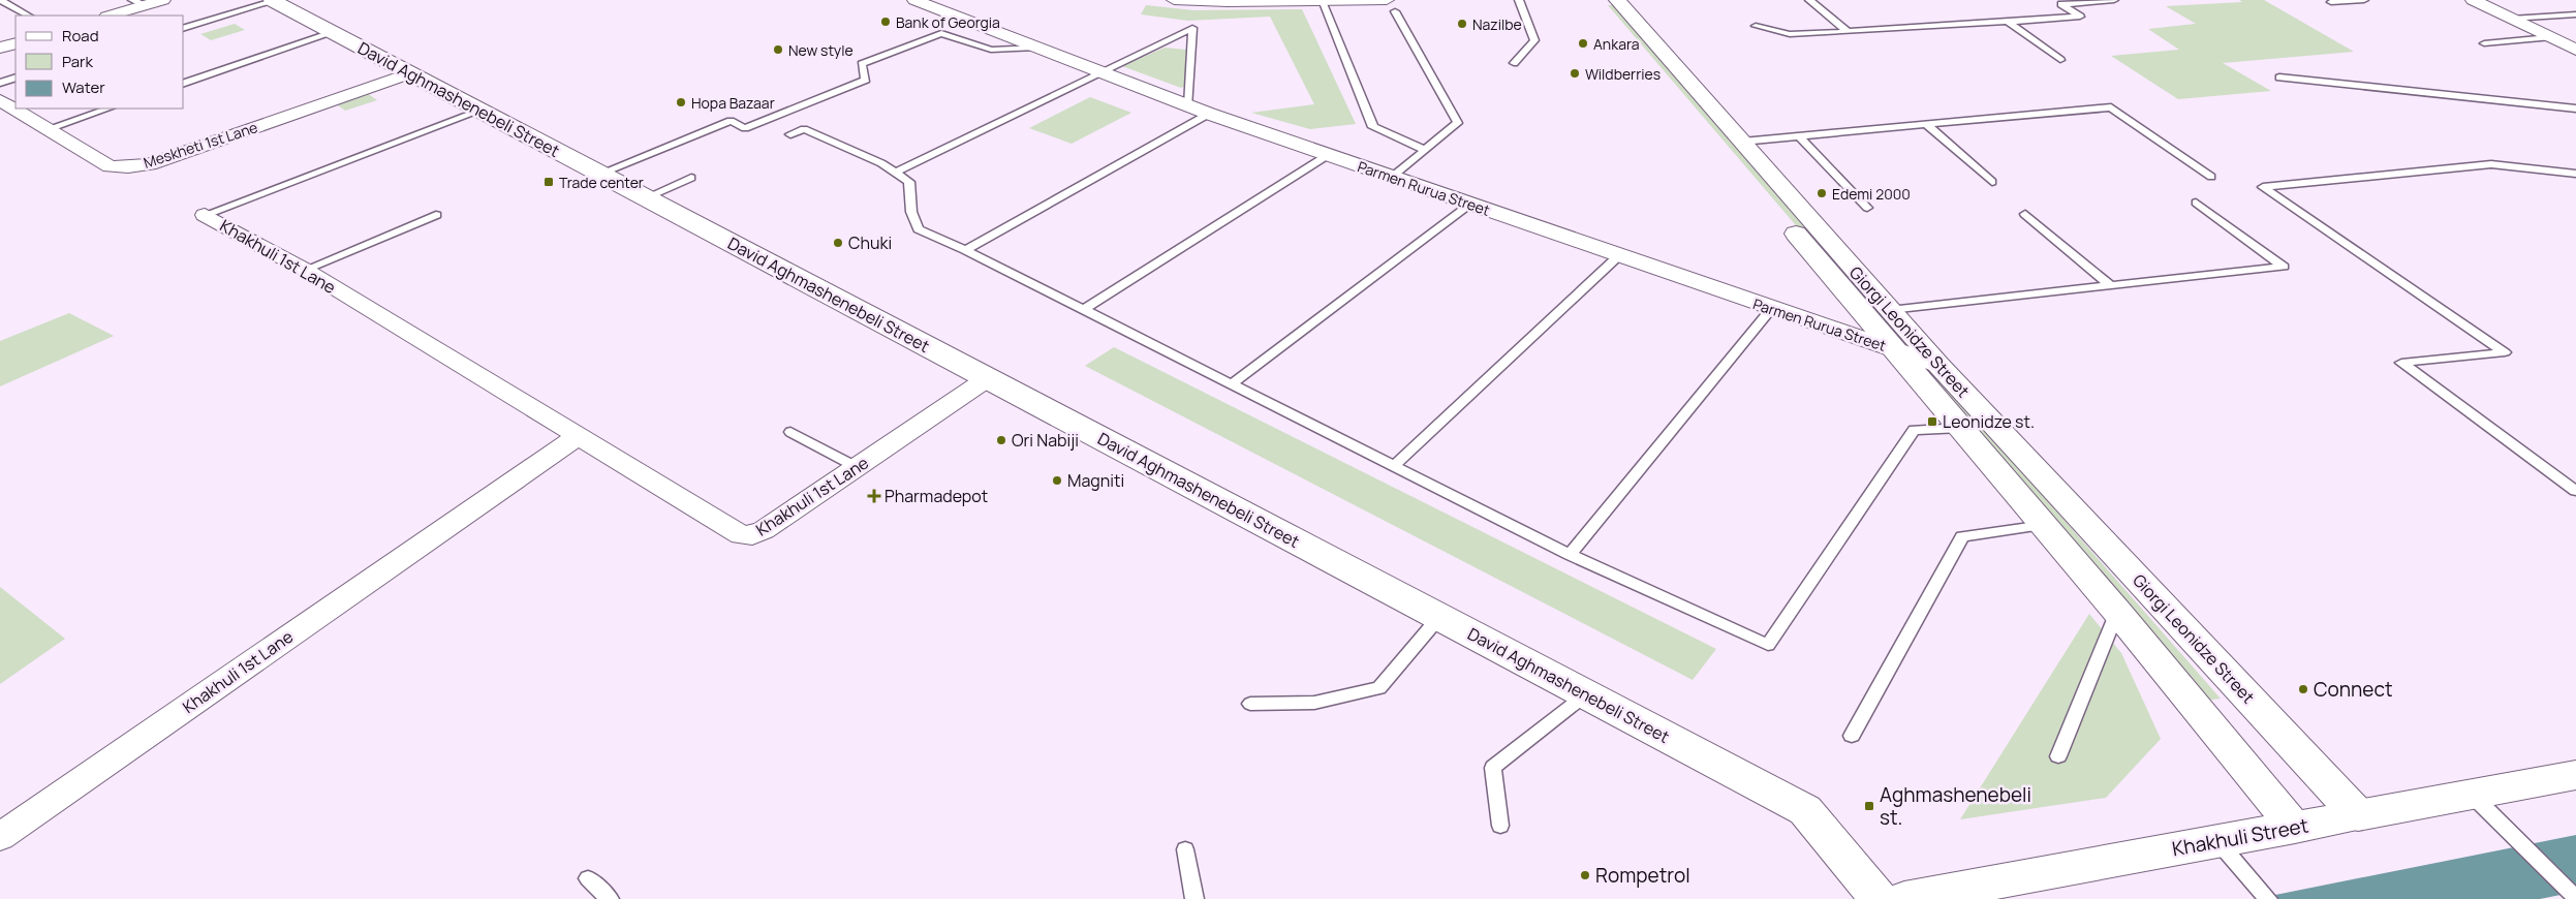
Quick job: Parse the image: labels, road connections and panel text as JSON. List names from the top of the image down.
{
  "streets": {
    "main road": ["David Aghmashenebeli Street", "Giorgi Leonidze Street", "Khakhuli Street"],
    "street": ["Meskheti 1st Lane", "Parmen Rurua Street", "Khakhuli 1st Lane"]
  },
  "crossings": [
    ["David Aghmashenebeli Street", "Meskheti 1st Lane"],
    ["David Aghmashenebeli Street", "Khakhuli 1st Lane"],
    ["Parmen Rurua Street", "Giorgi Leonidze Street"],
    ["Giorgi Leonidze Street", "Khakhuli Street"]
  ],
  "places": {
    "other": [
      "Bank of Georgia",
      "Nazilbe",
      "Ankara",
      "New style",
      "Wildberries",
      "Hopa Bazaar",
      "Edemi 2000",
      "Chuki",
      "Ori Nabiji",
      "Magniti",
      "Connect",
      "Rompetrol"
    ],
    "transit": ["Trade center", "Leonidze st.", "Aghmashenebeli st."],
    "health": ["Pharmadepot"]
  },
  "legend": ["Road", "Park", "Water"]
}
